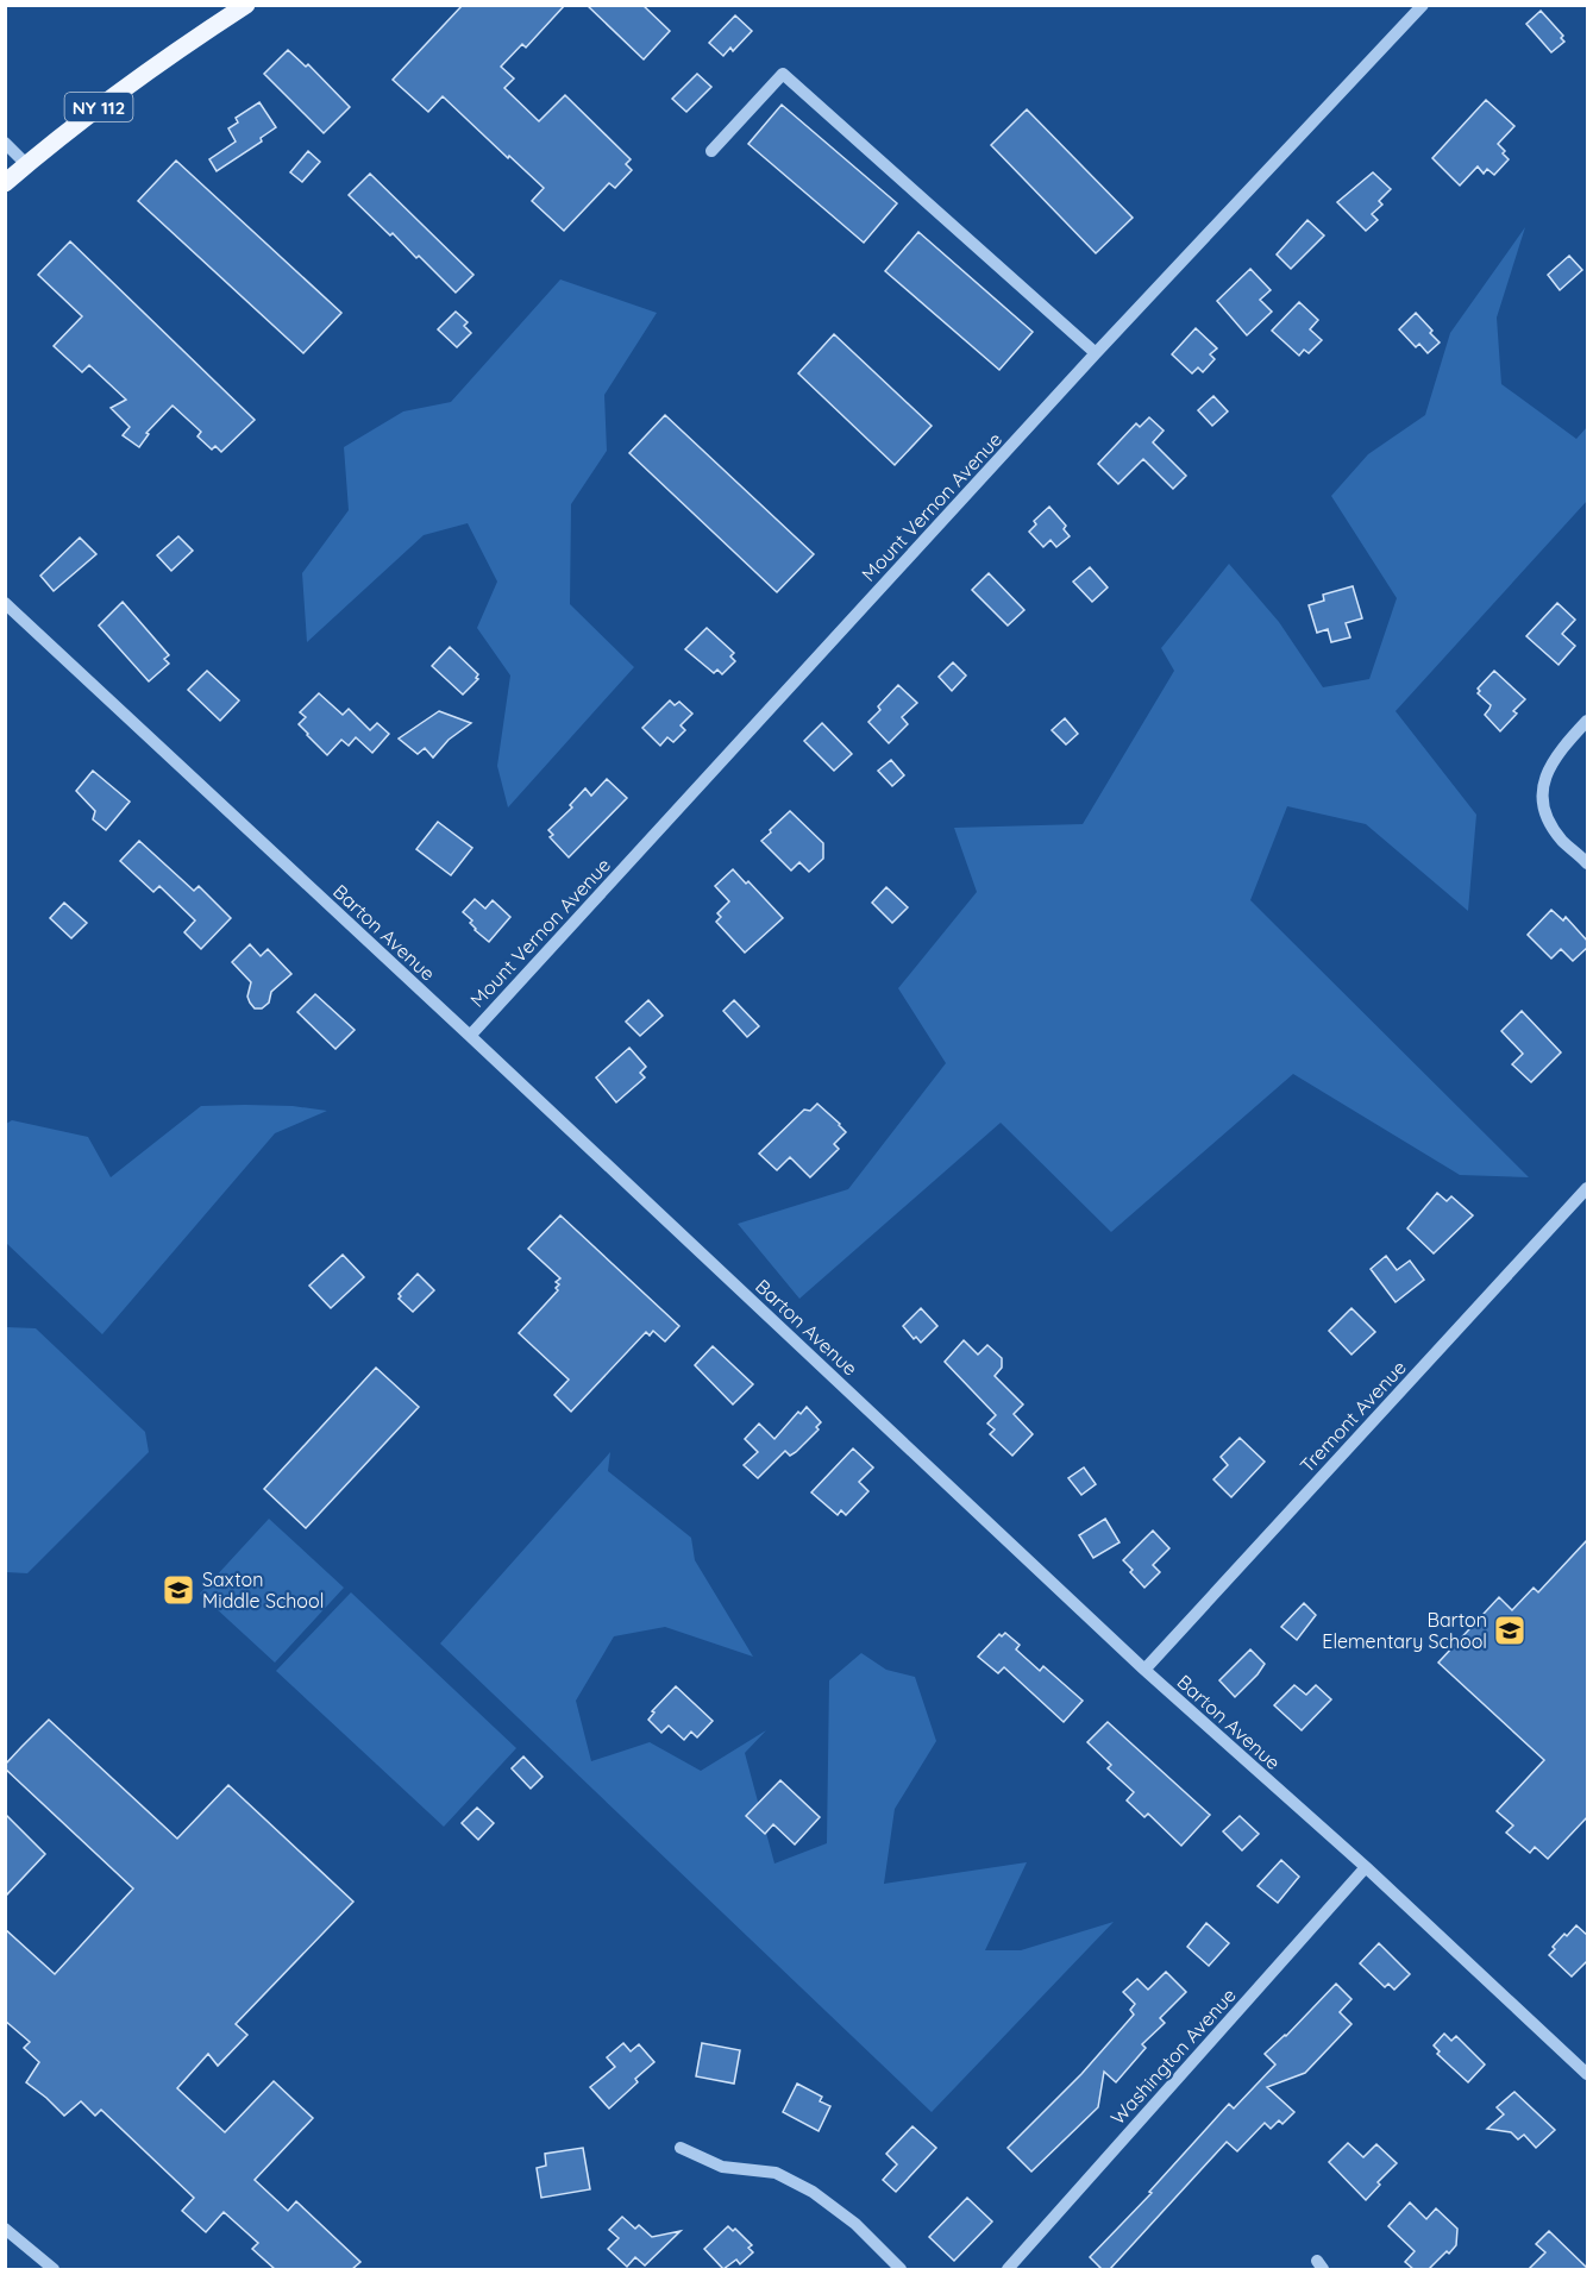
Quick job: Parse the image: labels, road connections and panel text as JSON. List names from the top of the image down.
{
  "streets": {
    "main road": ["NY 112"],
    "street": [
      "Mount Vernon Avenue",
      "Barton Avenue",
      "Tremont Avenue",
      "Washington Avenue"
    ]
  },
  "crossings": [
    ["Mount Vernon Avenue", "Barton Avenue"],
    ["Barton Avenue", "Tremont Avenue"],
    ["Barton Avenue", "Washington Avenue"]
  ],
  "places": {
    "school or university": ["Saxton Middle School", "Barton Elementary School"]
  }
}
